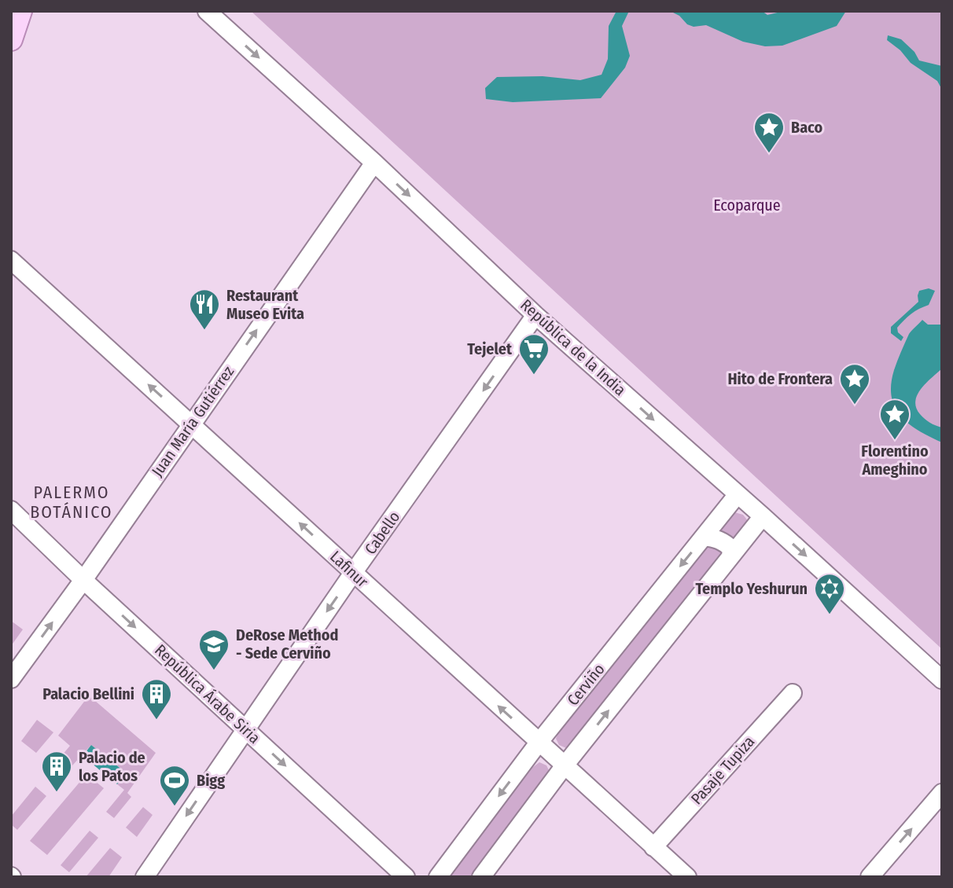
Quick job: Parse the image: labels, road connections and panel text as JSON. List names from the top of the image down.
{
  "streets": {
    "street": [
      "República de la India",
      "Juan María Gutiérrez",
      "Cabello",
      "Lafinur",
      "Cerviño",
      "República Árabe Siria",
      "Pasaje Tupiza"
    ]
  },
  "crossings": [
    ["República de la India", "Juan María Gutiérrez"],
    ["República de la India", "Cabello"],
    ["República de la India", "Cerviño"],
    ["Juan María Gutiérrez", "Lafinur"],
    ["Juan María Gutiérrez", "República Árabe Siria"],
    ["Cabello", "Lafinur"],
    ["Cabello", "República Árabe Siria"],
    ["Lafinur", "Cerviño"],
    ["Lafinur", "Pasaje Tupiza"]
  ],
  "one_way": [
    "República de la India",
    "Juan María Gutiérrez",
    "Cabello",
    "Lafinur",
    "República Árabe Siria"
  ],
  "districts": ["PALERMO BOTÁNICO"],
  "parks": ["Ecoparque"],
  "places": {
    "place": ["Baco", "Hito de Frontera", "Florentino Ameghino"],
    "restaurant": ["Restaurant Museo Evita"],
    "supermarket": ["Tejelet"],
    "synagogue": ["Templo Yeshurun"],
    "school or university": ["DeRose Method - Sede Cerviño"],
    "building": ["Palacio Bellini", "Palacio de los Patos"],
    "sports": ["Bigg"]
  }
}
